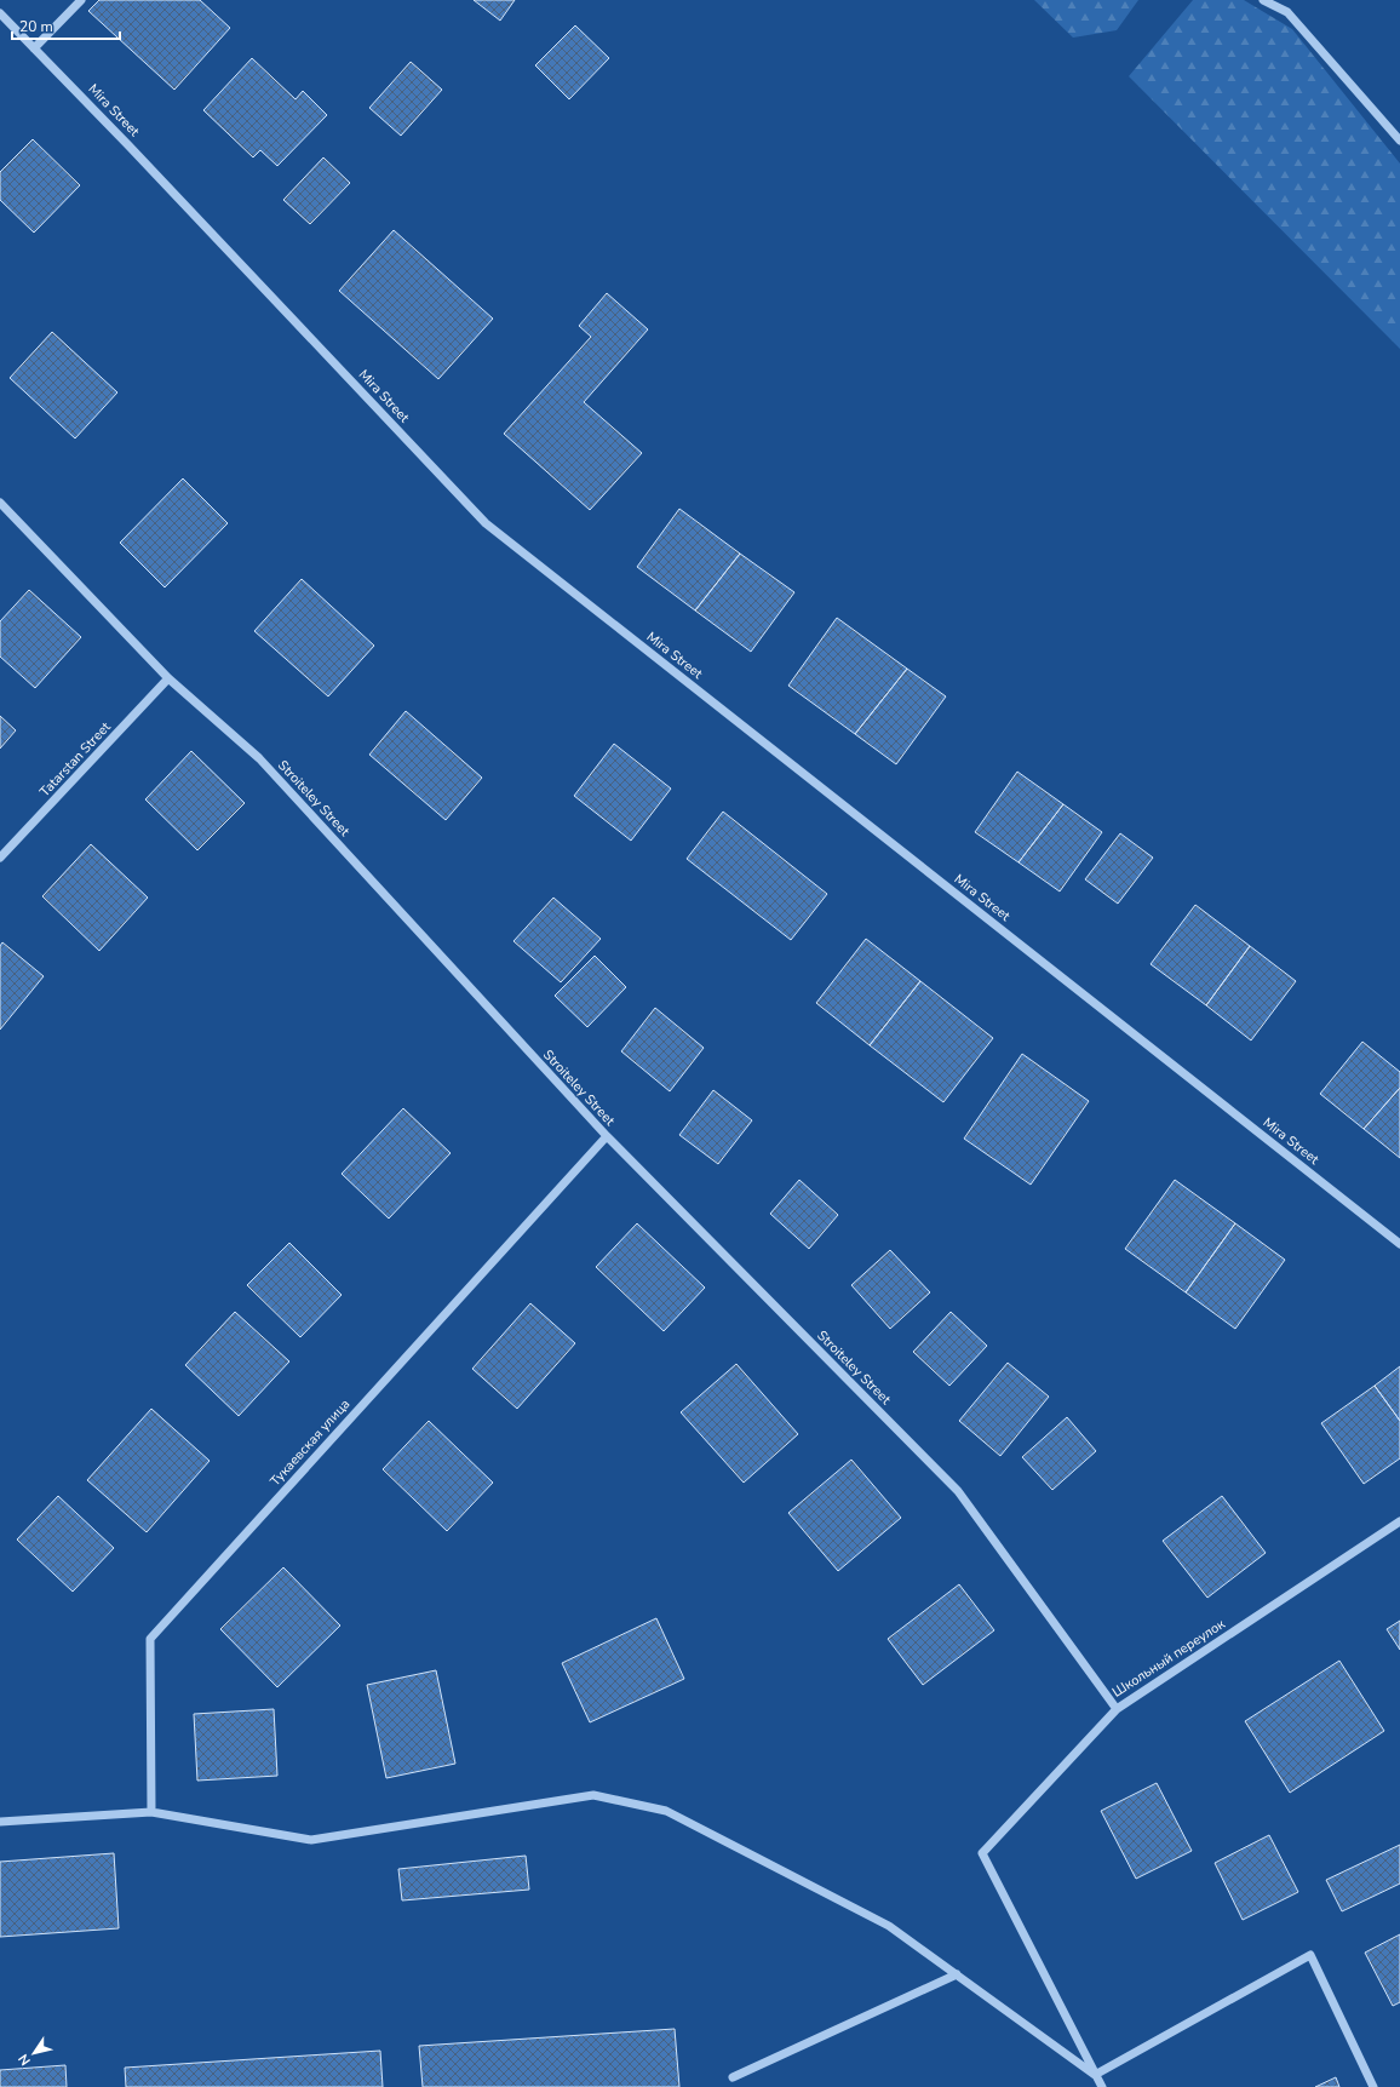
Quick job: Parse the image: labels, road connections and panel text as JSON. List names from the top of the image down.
{
  "streets": {
    "street": [
      "Mira Street",
      "Tatarstan Street",
      "Stroiteley Street",
      "Тукаевская улица",
      "Школьный переулок"
    ]
  },
  "crossings": [
    ["Tatarstan Street", "Stroiteley Street"],
    ["Stroiteley Street", "Тукаевская улица"],
    ["Stroiteley Street", "Школьный переулок"]
  ],
  "scale_bar": "20 m",
  "north": "bottom left"
}
